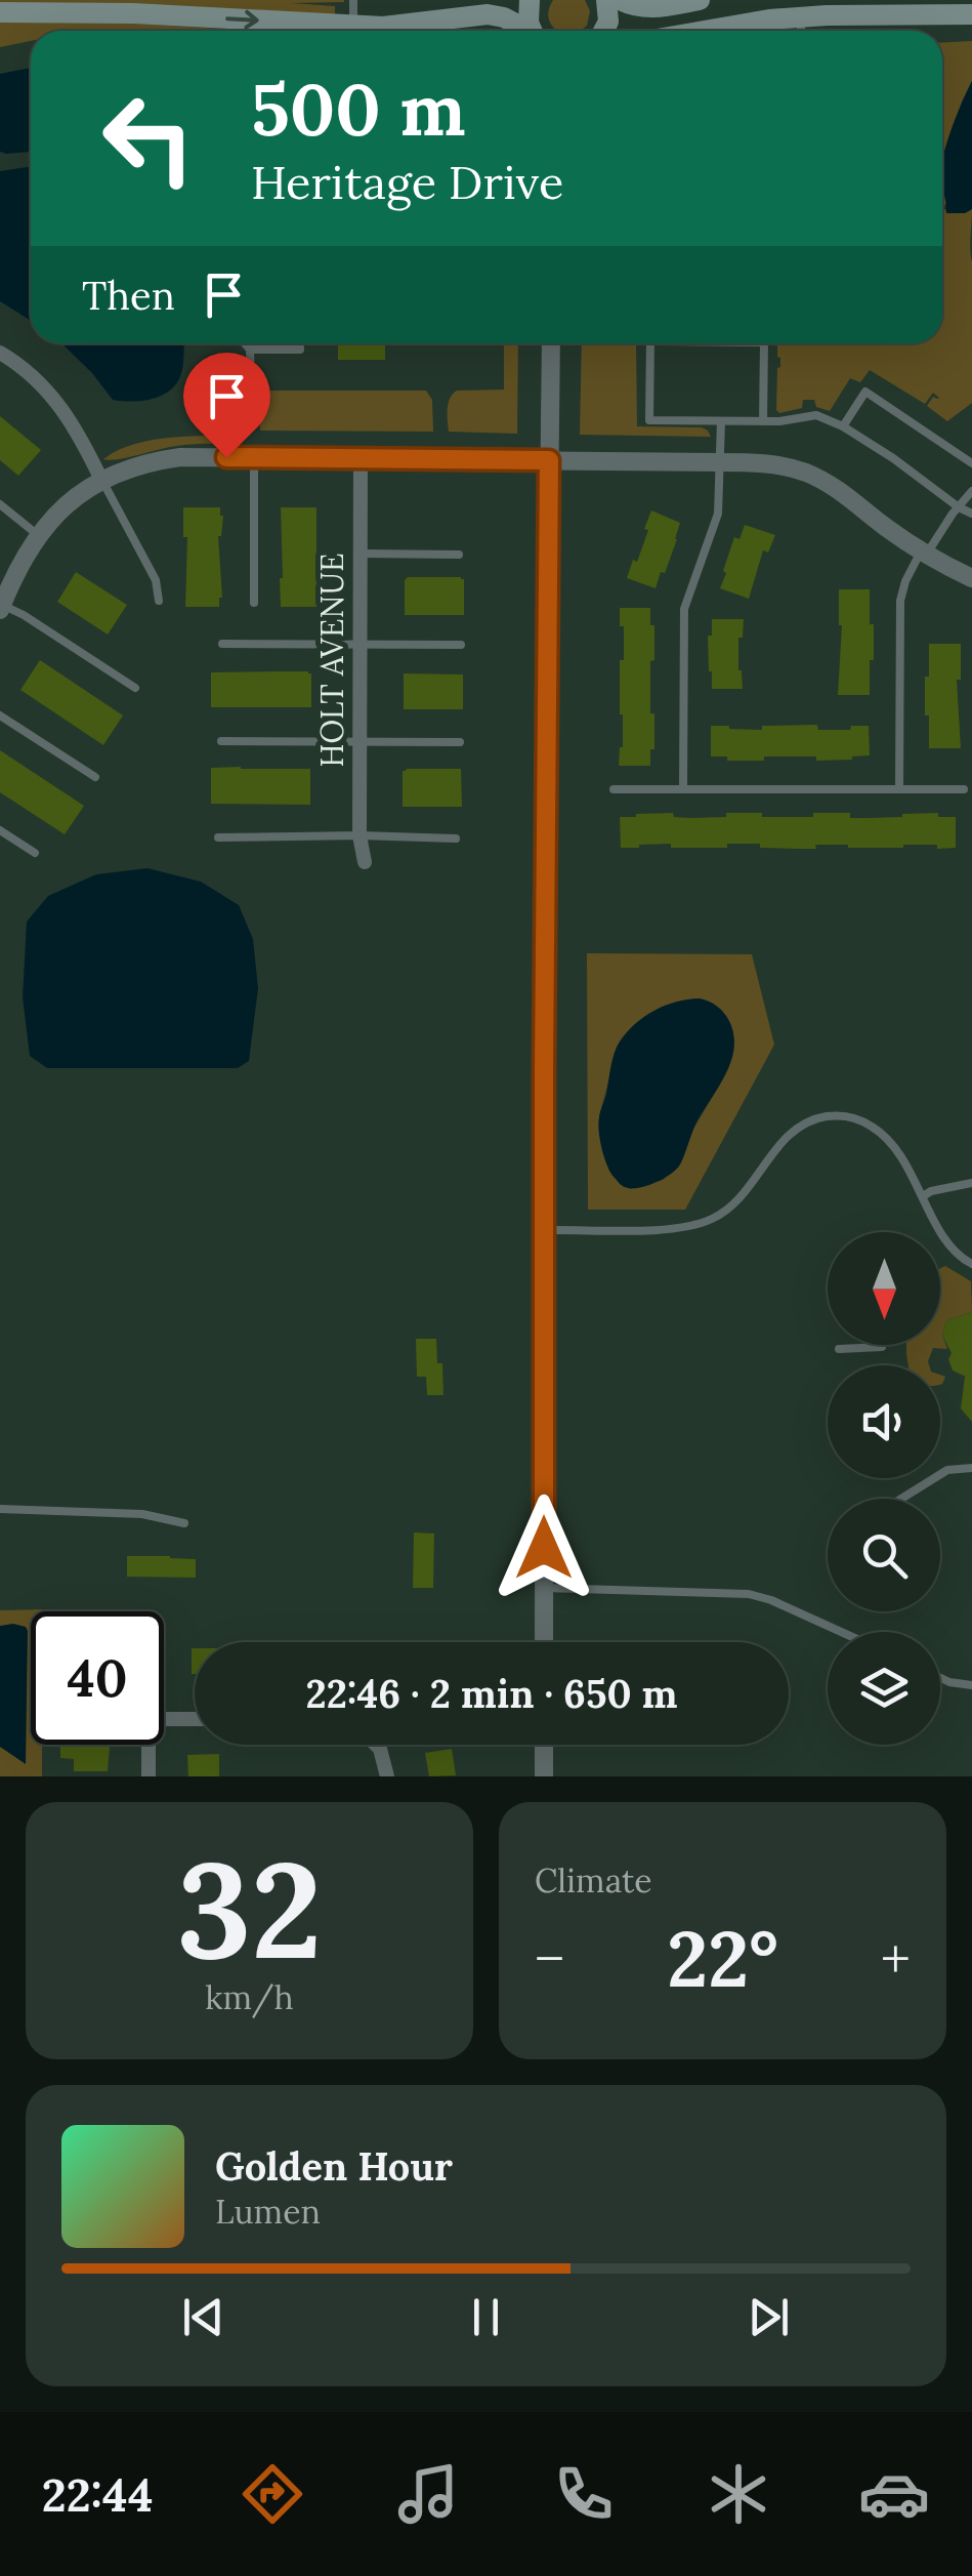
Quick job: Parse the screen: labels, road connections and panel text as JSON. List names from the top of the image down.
{
  "streets": {
    "street": ["HOLT AVENUE"]
  },
  "north": "bottom",
  "page": {
    "turn": ["500 m", "Heritage Drive"],
    "then": "Then",
    "limit": "40",
    "trip": "22:46 · 2 min · 650 m",
    "tile": [
      ["32", "km/h"],
      "Climate"
    ],
    "heat": ["−", "22°", "+"],
    "song": ["Golden Hour", "Lumen"],
    "tabs": "22:44"
  }
}
